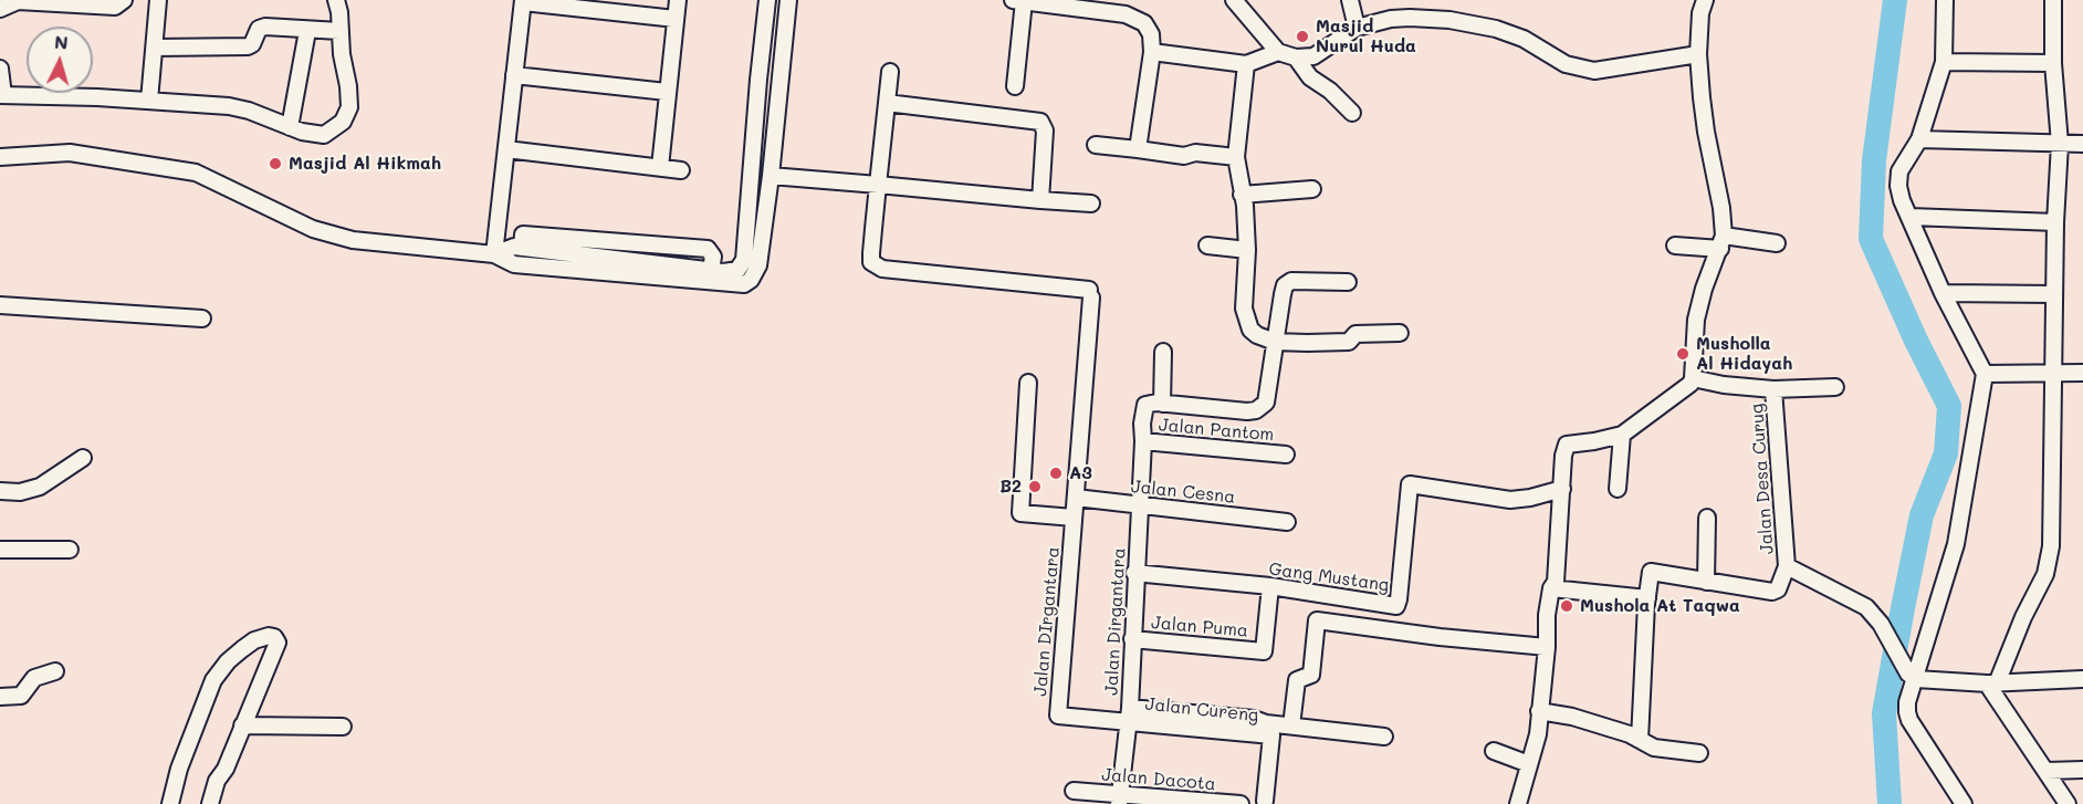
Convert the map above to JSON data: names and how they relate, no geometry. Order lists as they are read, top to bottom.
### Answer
{
  "streets": {
    "street": [
      "Jalan Pantom",
      "Jalan Desa Curug",
      "Jalan Cesna",
      "Gang Mustang",
      "Jalan DIrgantara",
      "Jalan Dirgantara",
      "Jalan Puma",
      "Jalan Cureng",
      "Jalan Dacota"
    ]
  },
  "crossings": [
    ["Jalan Pantom", "Jalan Dirgantara"],
    ["Jalan Cesna", "Jalan DIrgantara"],
    ["Jalan Cesna", "Jalan Dirgantara"],
    ["Gang Mustang", "Jalan Dirgantara"],
    ["Gang Mustang", "Jalan Puma"],
    ["Jalan DIrgantara", "Jalan Dirgantara"],
    ["Jalan DIrgantara", "Jalan Cureng"],
    ["Jalan Dirgantara", "Jalan Puma"],
    ["Jalan Dirgantara", "Jalan Cureng"],
    ["Jalan Dirgantara", "Jalan Dacota"]
  ],
  "places": [
    "Masjid Nurul Huda",
    "Masjid Al Hikmah",
    "Musholla Al Hidayah",
    "A3",
    "B2",
    "Mushola At Taqwa"
  ],
  "north": "top"
}
